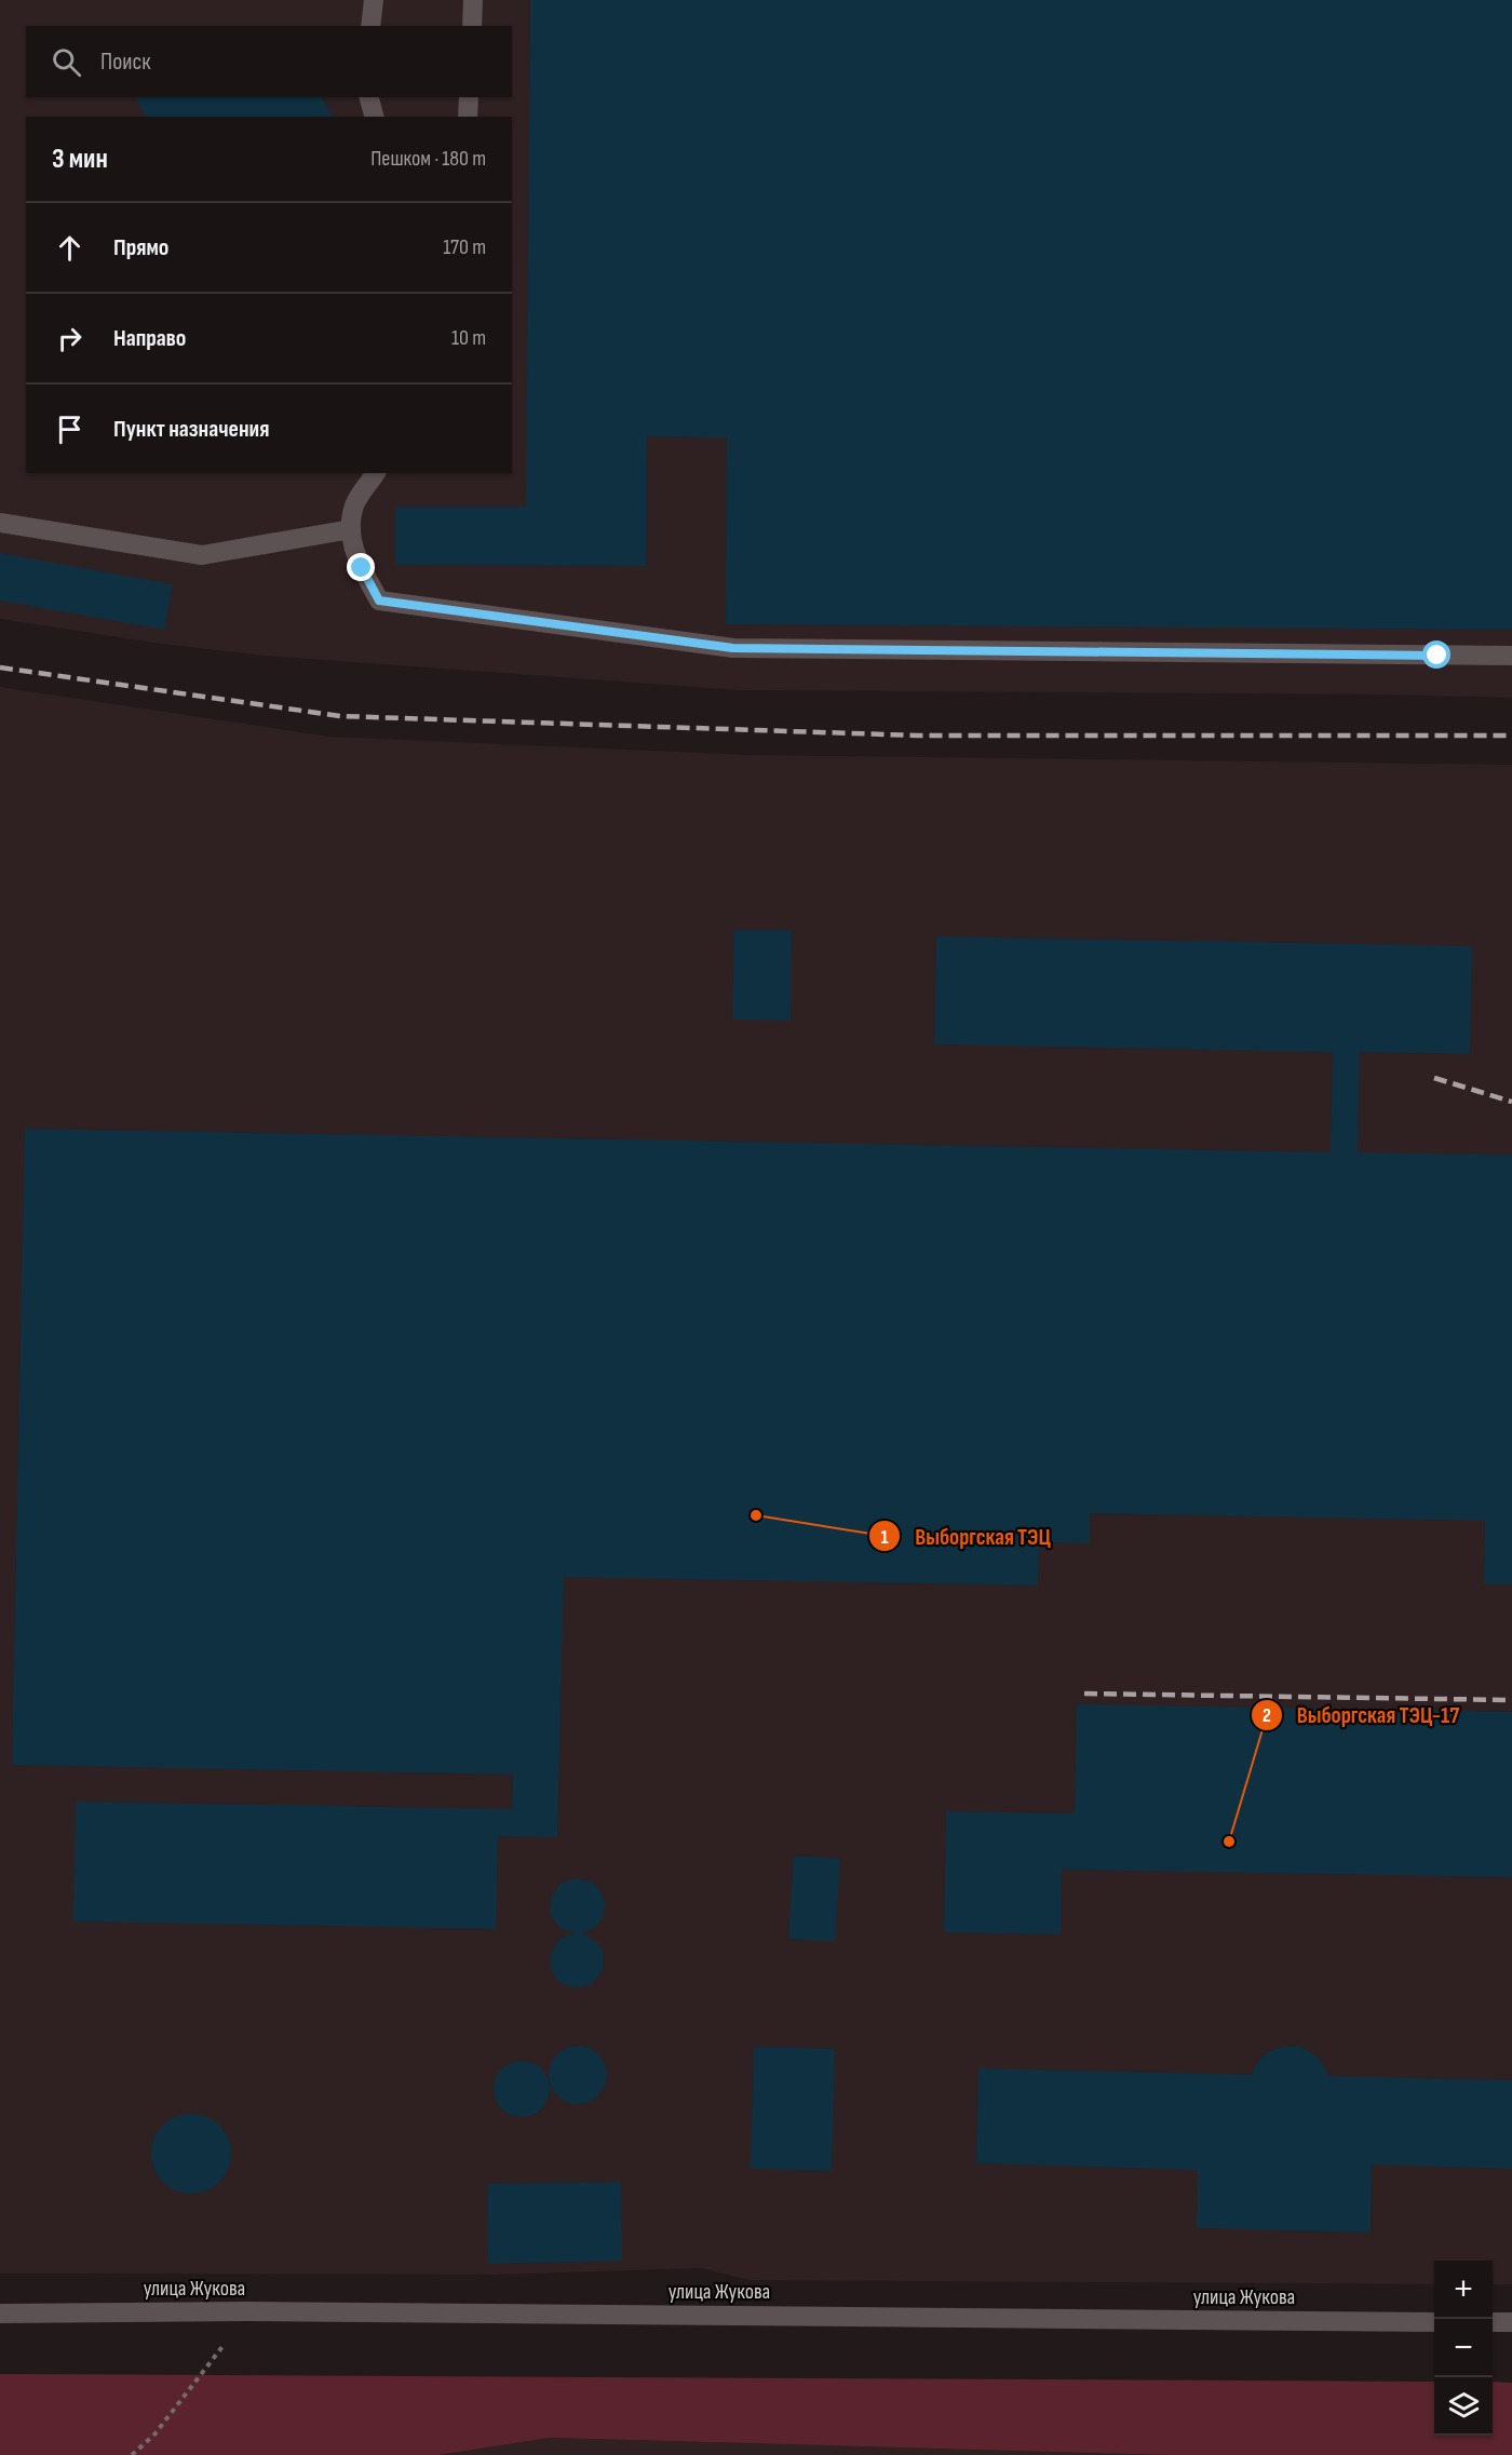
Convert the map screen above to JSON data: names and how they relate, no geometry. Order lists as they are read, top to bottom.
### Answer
{
  "streets": {
    "street": ["улица Жукова"]
  },
  "places": ["Выборгская ТЭЦ", "Выборгская ТЭЦ-17"],
  "page": {
    "search": "Поиск",
    "heading": ["3 мин", "Пешком · 180 m"],
    "list": [
      ["Прямо", "170 m"],
      ["Направо", "10 m"],
      "Пункт назначения"
    ],
    "map_buttons": ["+", "−"]
  }
}
